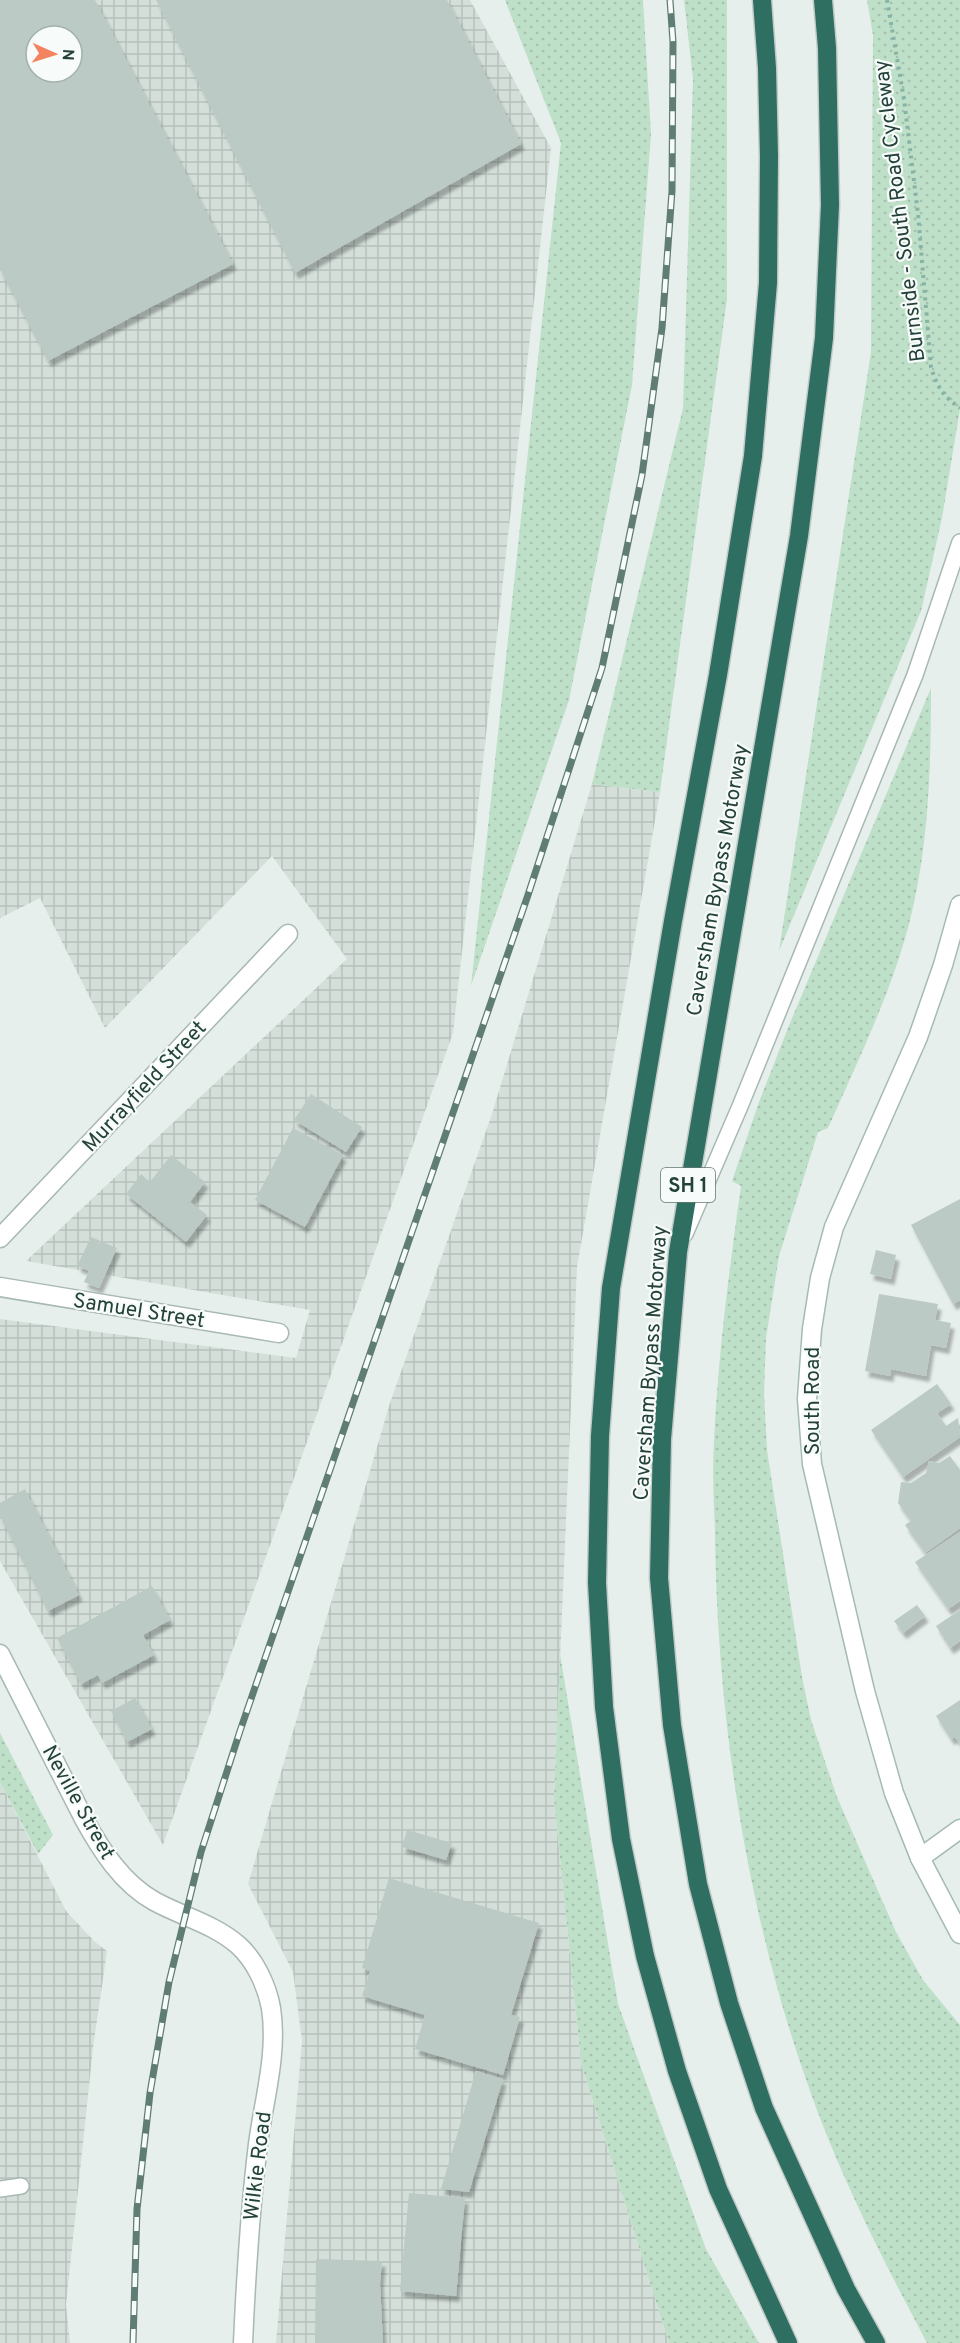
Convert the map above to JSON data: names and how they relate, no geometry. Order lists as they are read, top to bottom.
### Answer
{
  "streets": {
    "highway": ["Caversham Bypass Motorway", "SH 1"],
    "street": [
      "Murrayfield Street",
      "Samuel Street",
      "South Road",
      "Neville Street",
      "Wilkie Road"
    ],
    "path": ["Burnside - South Road Cycleway"]
  },
  "crossings": [
    ["Neville Street", "Wilkie Road"]
  ],
  "north": "right"
}
